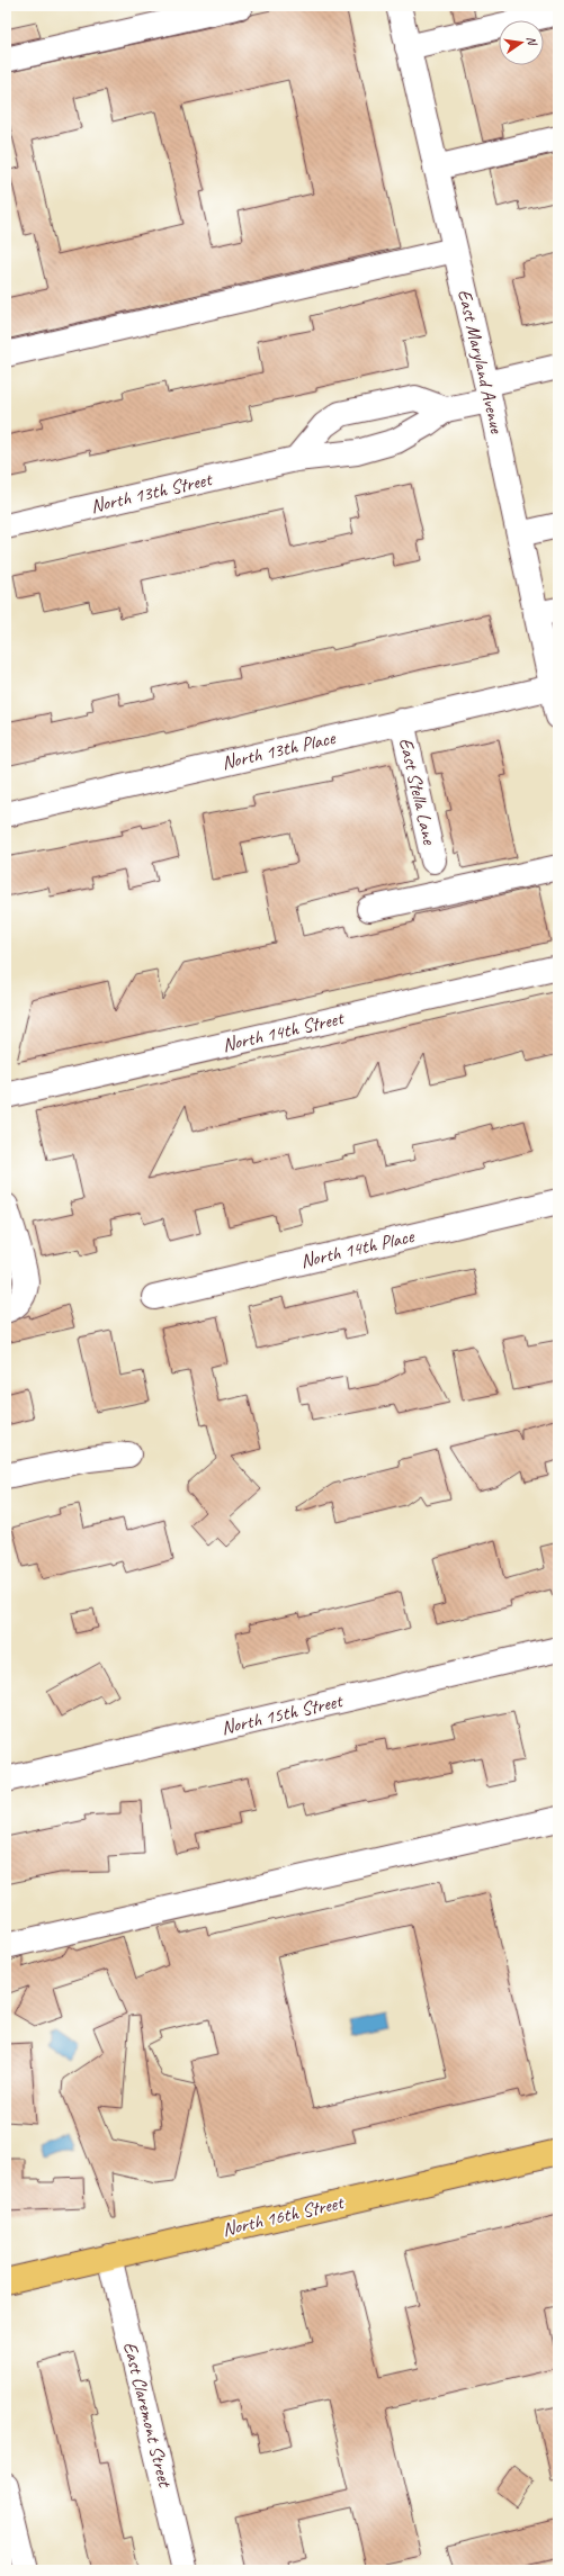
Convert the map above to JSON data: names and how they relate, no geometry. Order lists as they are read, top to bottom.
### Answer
{
  "streets": {
    "main road": ["North 16th Street"],
    "street": [
      "East Maryland Avenue",
      "North 13th Street",
      "North 13th Place",
      "East Stella Lane",
      "North 14th Street",
      "North 14th Place",
      "North 15th Street",
      "East Claremont Street"
    ]
  },
  "crossings": [
    ["East Maryland Avenue", "North 13th Street"],
    ["East Maryland Avenue", "North 13th Place"],
    ["North 13th Place", "East Stella Lane"],
    ["North 16th Street", "East Claremont Street"]
  ],
  "north": "right"
}
